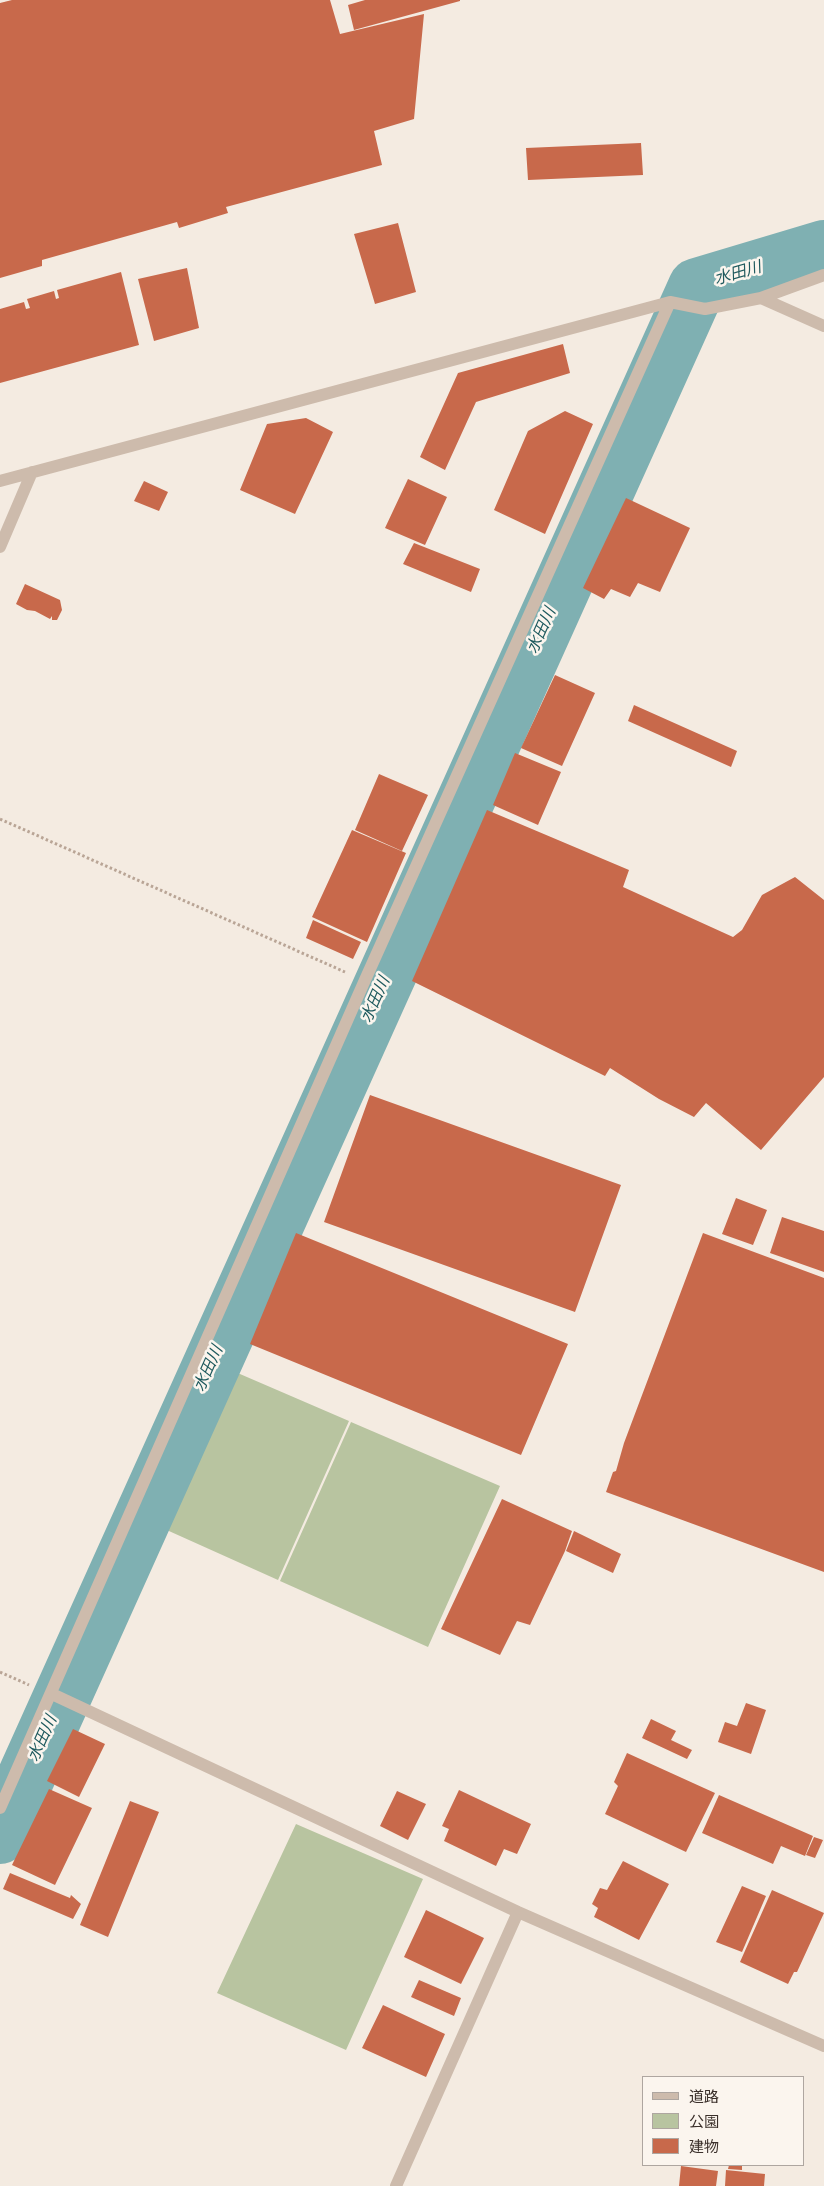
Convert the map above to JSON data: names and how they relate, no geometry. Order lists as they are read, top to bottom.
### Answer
{
  "water": ["水田川"],
  "legend": ["道路", "公園", "建物"]
}
